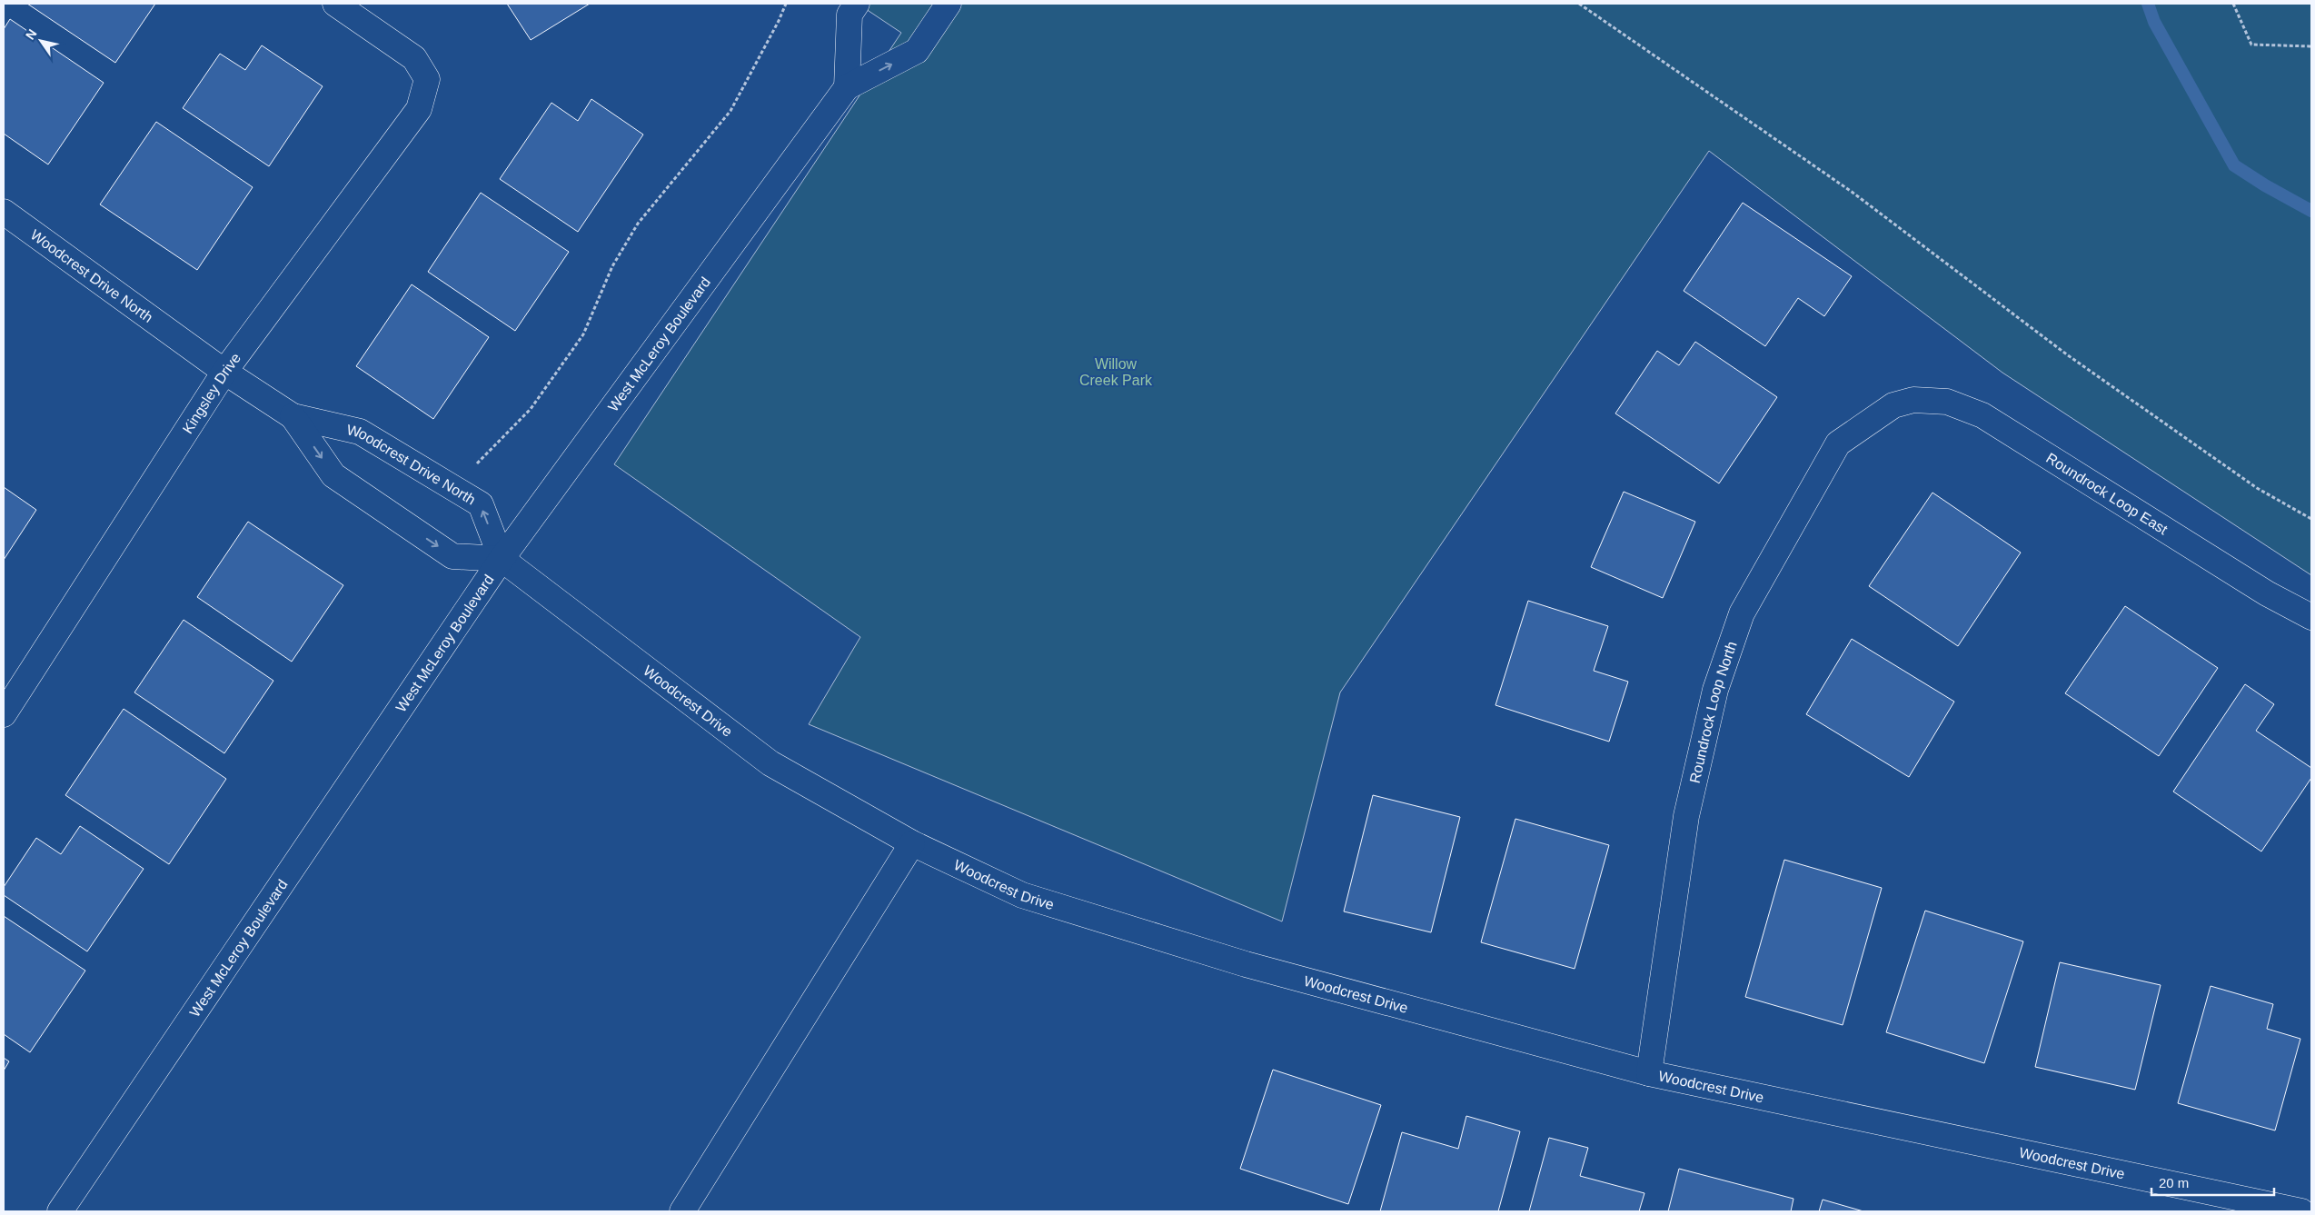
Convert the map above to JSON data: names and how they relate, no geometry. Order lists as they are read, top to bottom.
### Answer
{
  "streets": {
    "street": [
      "Woodcrest Drive North",
      "West McLeroy Boulevard",
      "Kingsley Drive",
      "Roundrock Loop East",
      "Woodcrest Drive",
      "Roundrock Loop North"
    ]
  },
  "crossings": [
    ["Woodcrest Drive North", "West McLeroy Boulevard"],
    ["Woodcrest Drive North", "Kingsley Drive"],
    ["Woodcrest Drive North", "Woodcrest Drive"],
    ["West McLeroy Boulevard", "Woodcrest Drive"],
    ["Roundrock Loop East", "Roundrock Loop North"],
    ["Woodcrest Drive", "Roundrock Loop North"]
  ],
  "parks": ["Willow Creek Park"],
  "scale_bar": "20 m",
  "north": "top left"
}
